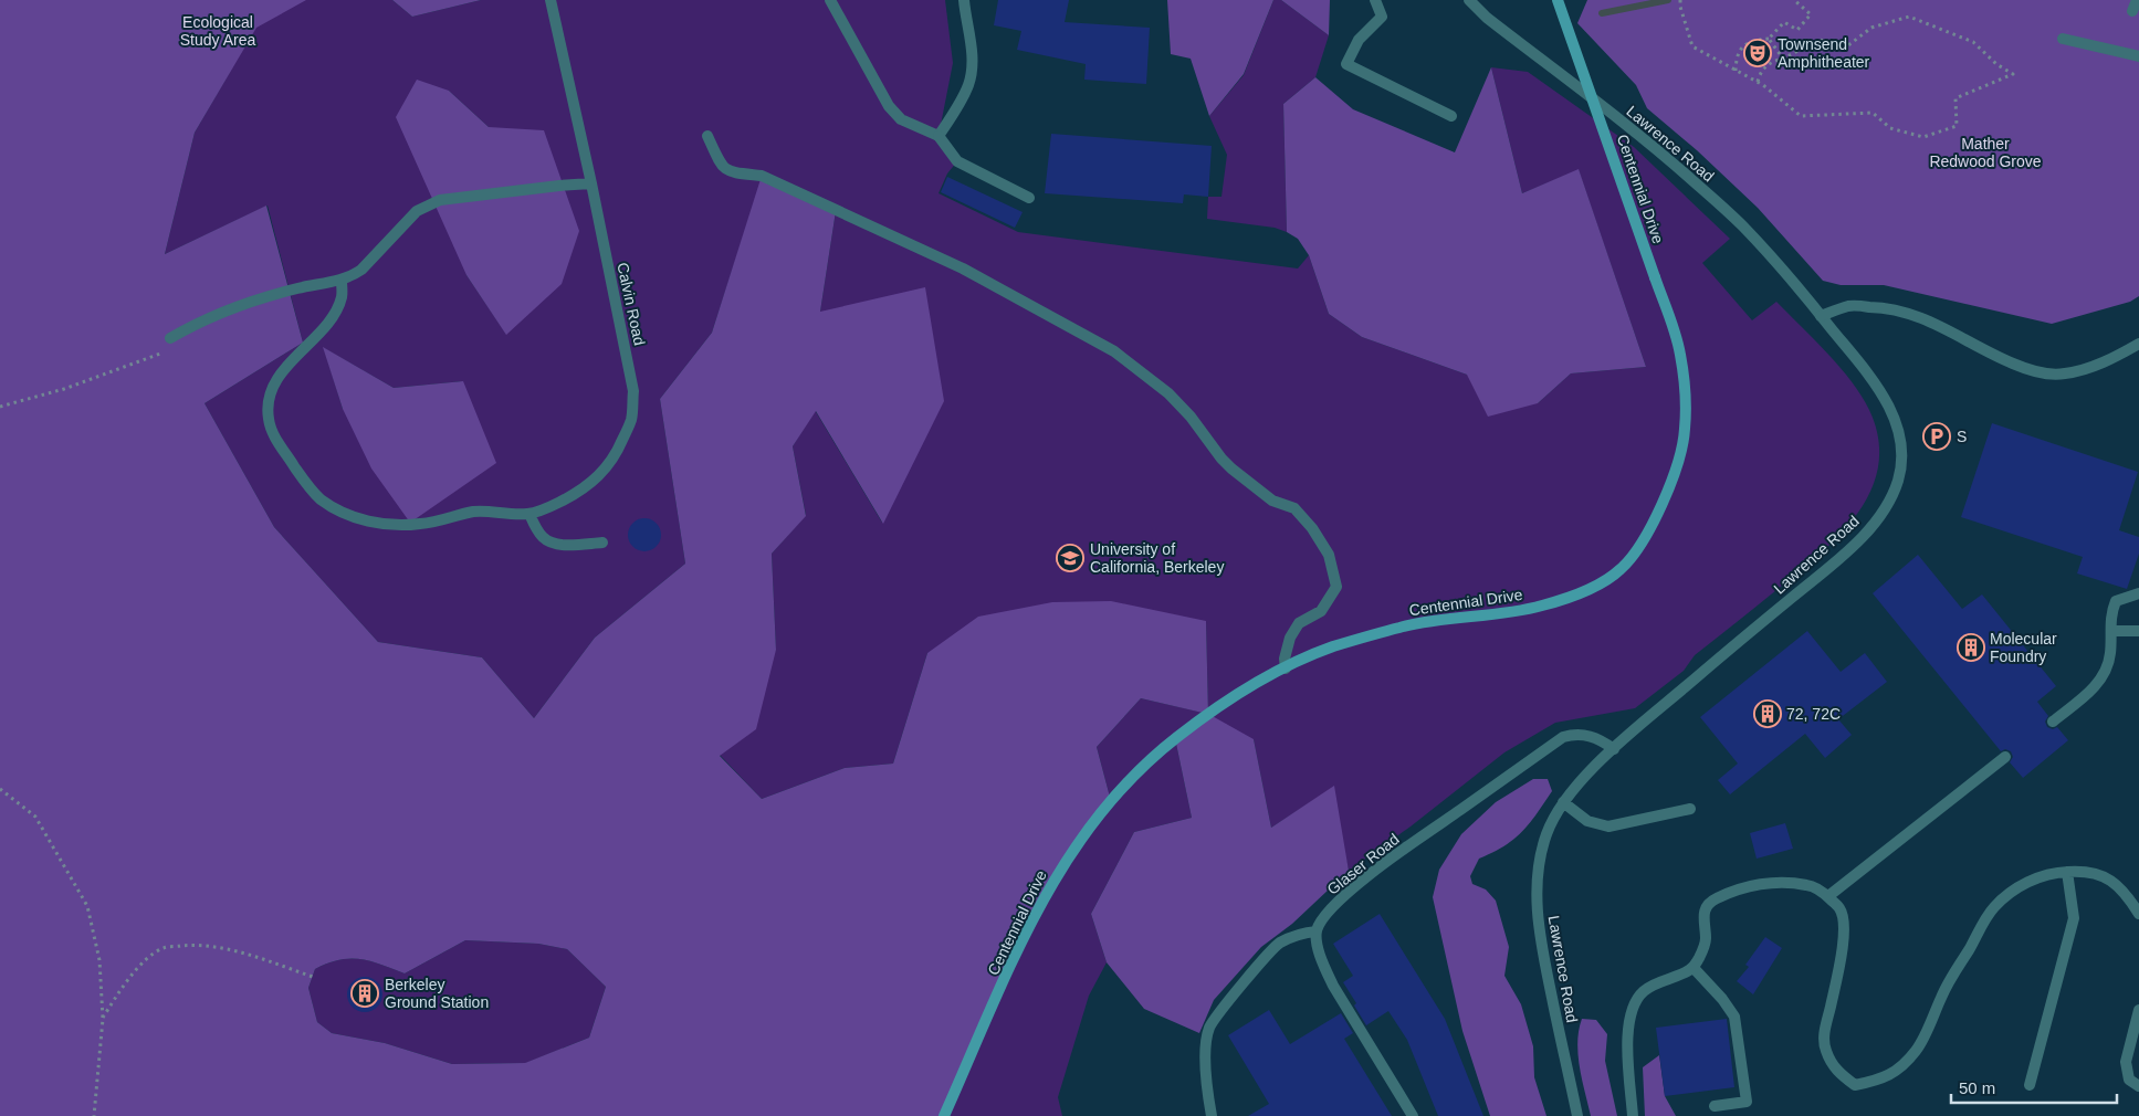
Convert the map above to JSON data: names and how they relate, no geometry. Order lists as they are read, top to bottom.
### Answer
{
  "streets": {
    "street": [
      "Lawrence Road",
      "Centennial Drive",
      "Calvin Road",
      "Glaser Road"
    ]
  },
  "crossings": [
    ["Lawrence Road", "Glaser Road"]
  ],
  "parks": ["Ecological Study Area", "Mather Redwood Grove"],
  "places": {
    "theatre": ["Townsend Amphitheater"],
    "parking": ["S"],
    "school or university": ["University of California, Berkeley"],
    "building": ["Molecular Foundry", "72, 72C", "Berkeley Ground Station"]
  },
  "scale_bar": "50 m"
}
